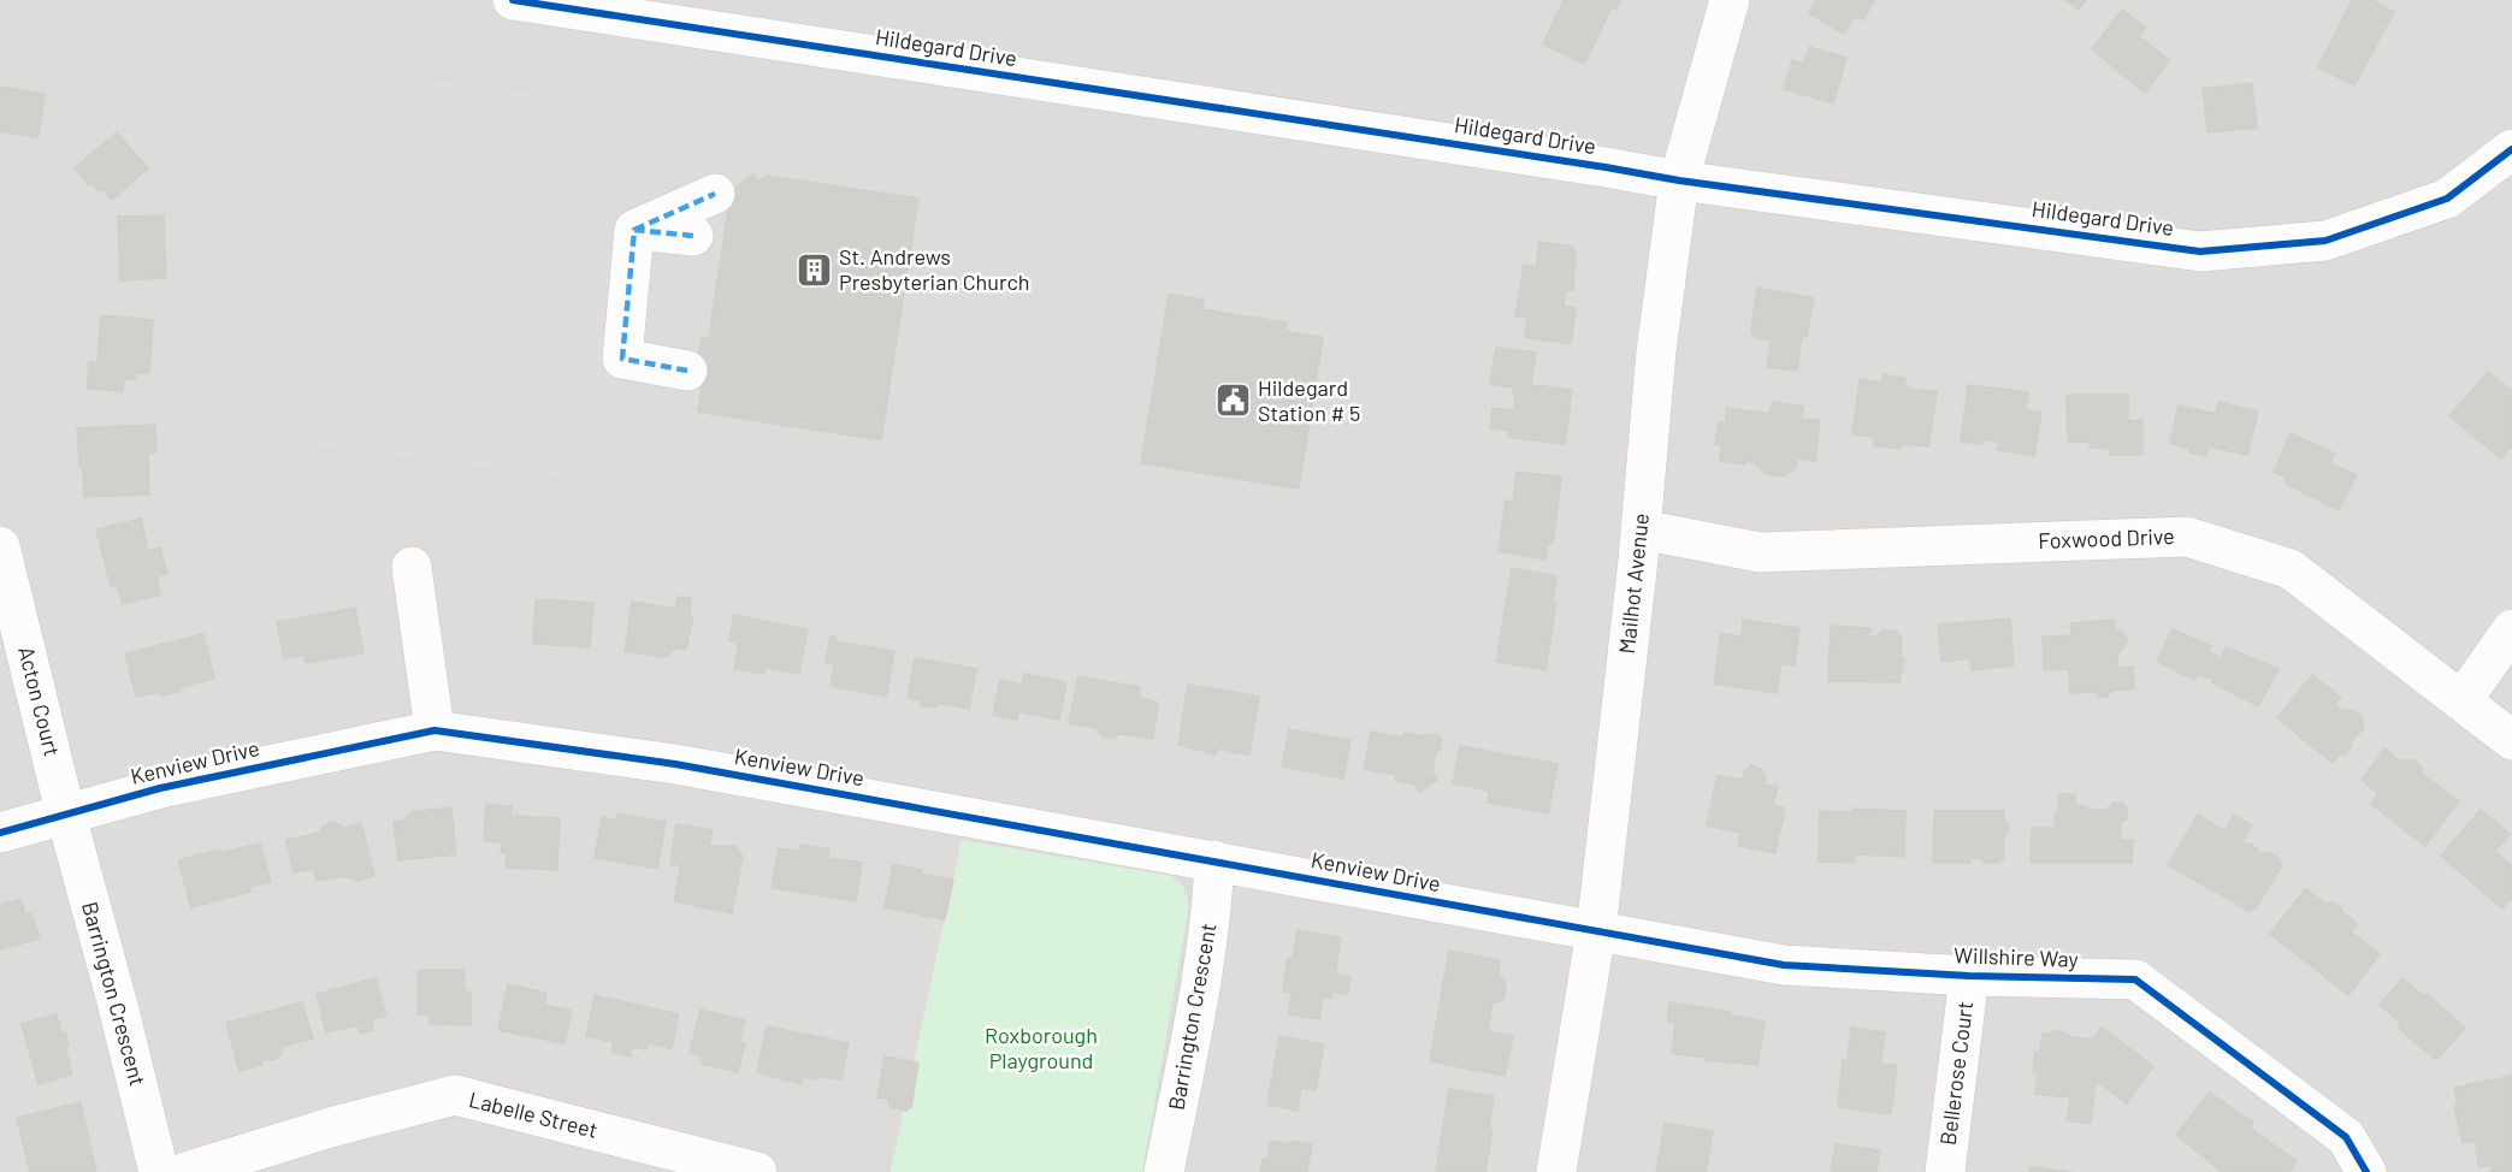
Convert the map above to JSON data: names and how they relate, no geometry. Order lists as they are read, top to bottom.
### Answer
{
  "streets": {
    "street": [
      "Hildegard Drive",
      "Foxwood Drive",
      "Mailhot Avenue",
      "Acton Court",
      "Kenview Drive",
      "Willshire Way",
      "Barrington Crescent",
      "Bellerose Court",
      "Labelle Street"
    ]
  },
  "crossings": [
    ["Hildegard Drive", "Mailhot Avenue"],
    ["Foxwood Drive", "Mailhot Avenue"],
    ["Mailhot Avenue", "Kenview Drive"],
    ["Mailhot Avenue", "Willshire Way"],
    ["Acton Court", "Kenview Drive"],
    ["Acton Court", "Barrington Crescent"],
    ["Kenview Drive", "Willshire Way"],
    ["Kenview Drive", "Barrington Crescent"],
    ["Willshire Way", "Bellerose Court"]
  ],
  "parks": ["Roxborough Playground"],
  "places": {
    "building": ["St. Andrews Presbyterian Church"],
    "public building": ["Hildegard Station # 5"]
  }
}
